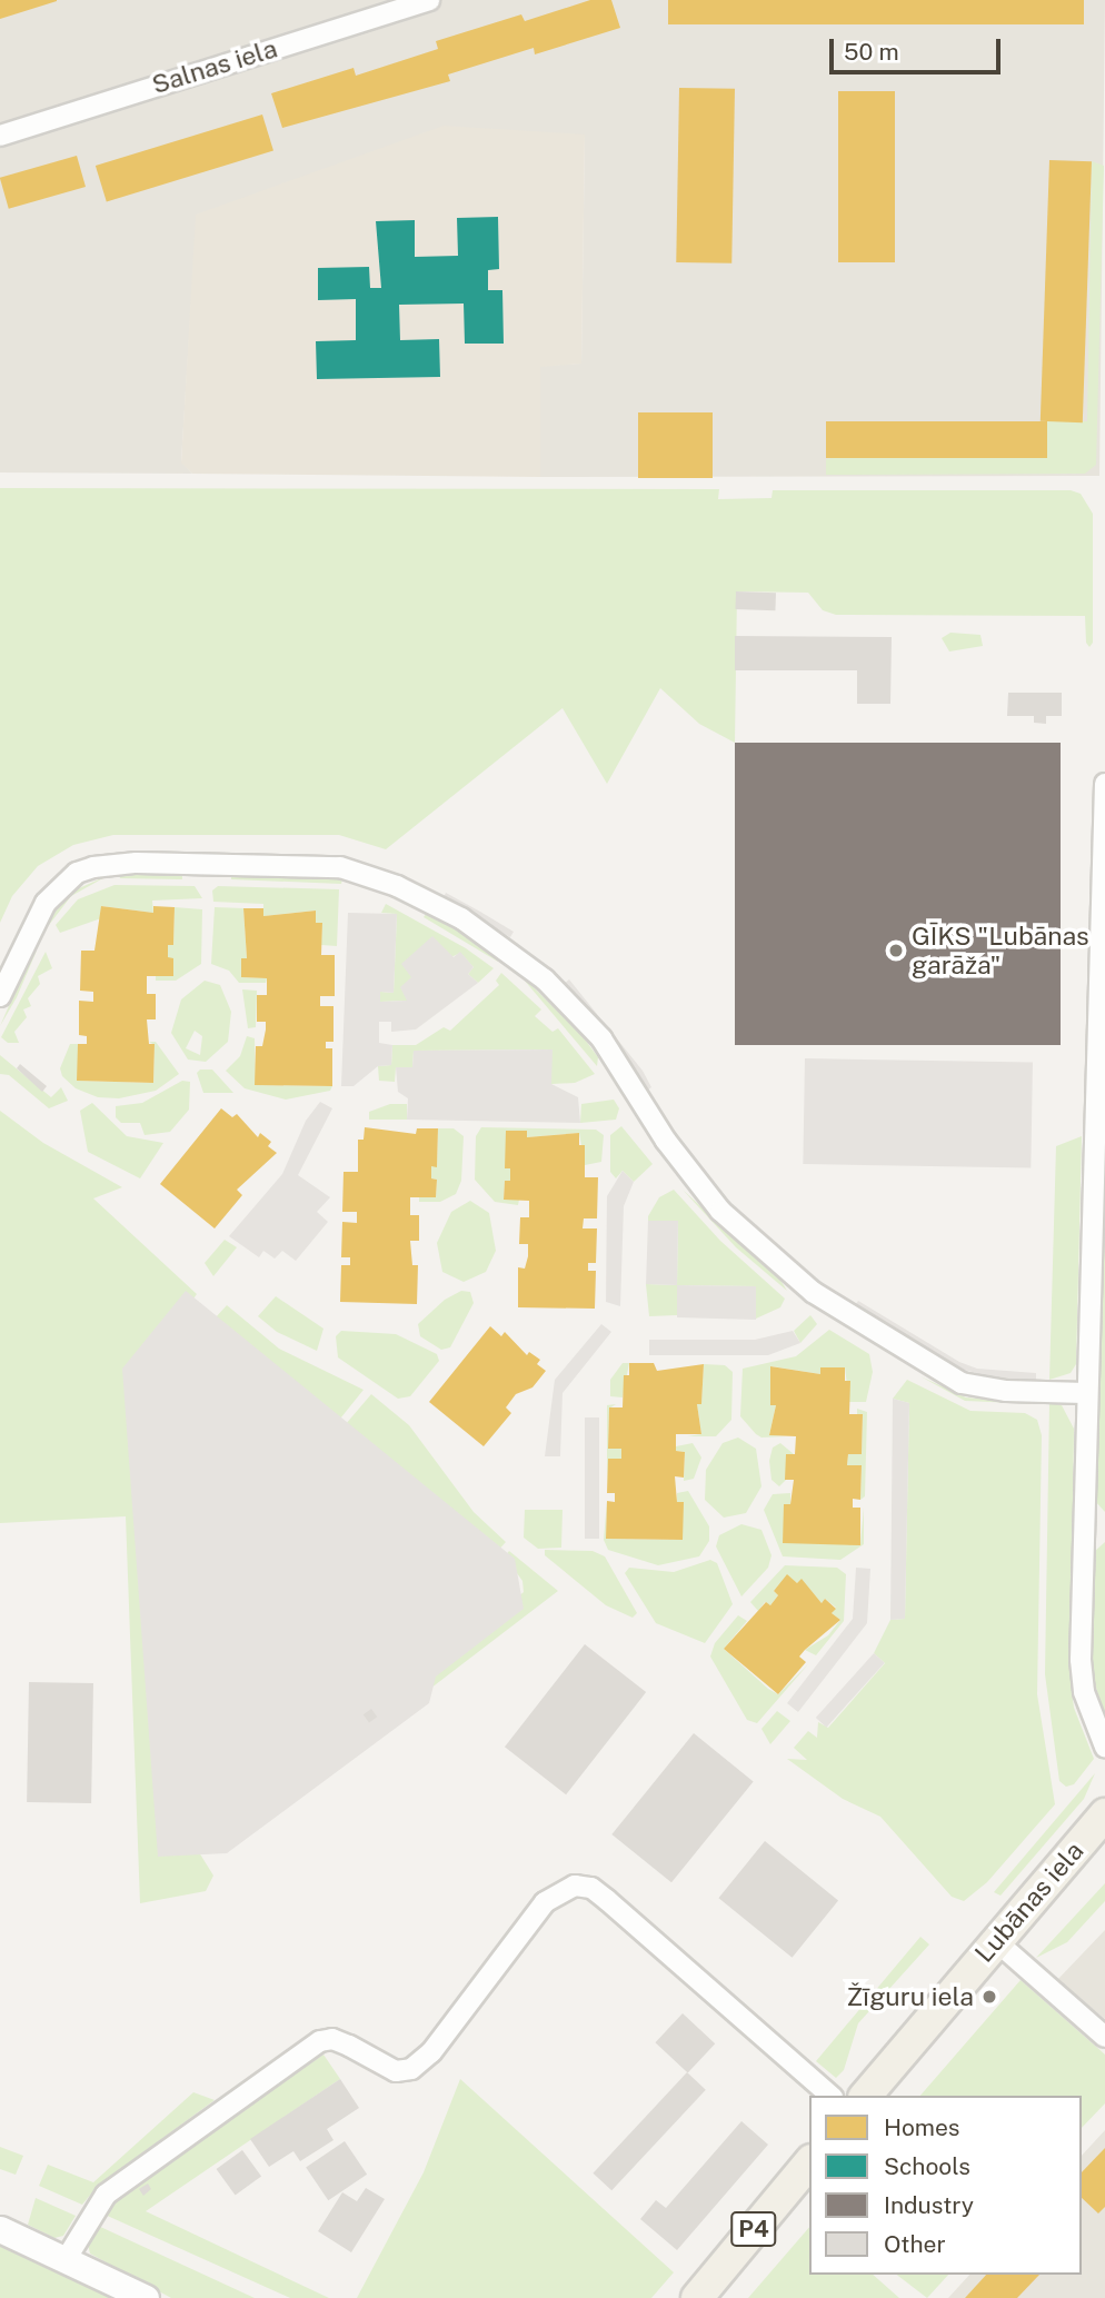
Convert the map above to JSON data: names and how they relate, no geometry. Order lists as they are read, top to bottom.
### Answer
{
  "streets": {
    "main road": ["Lubānas iela", "P4"],
    "street": ["Salnas iela"]
  },
  "places": ["GĪKS \"Lubānas garāža\"", "Žīguru iela"],
  "legend": [
    "Homes",
    "Schools",
    "Industry",
    "Other"
  ],
  "scale_bar": "50 m"
}
